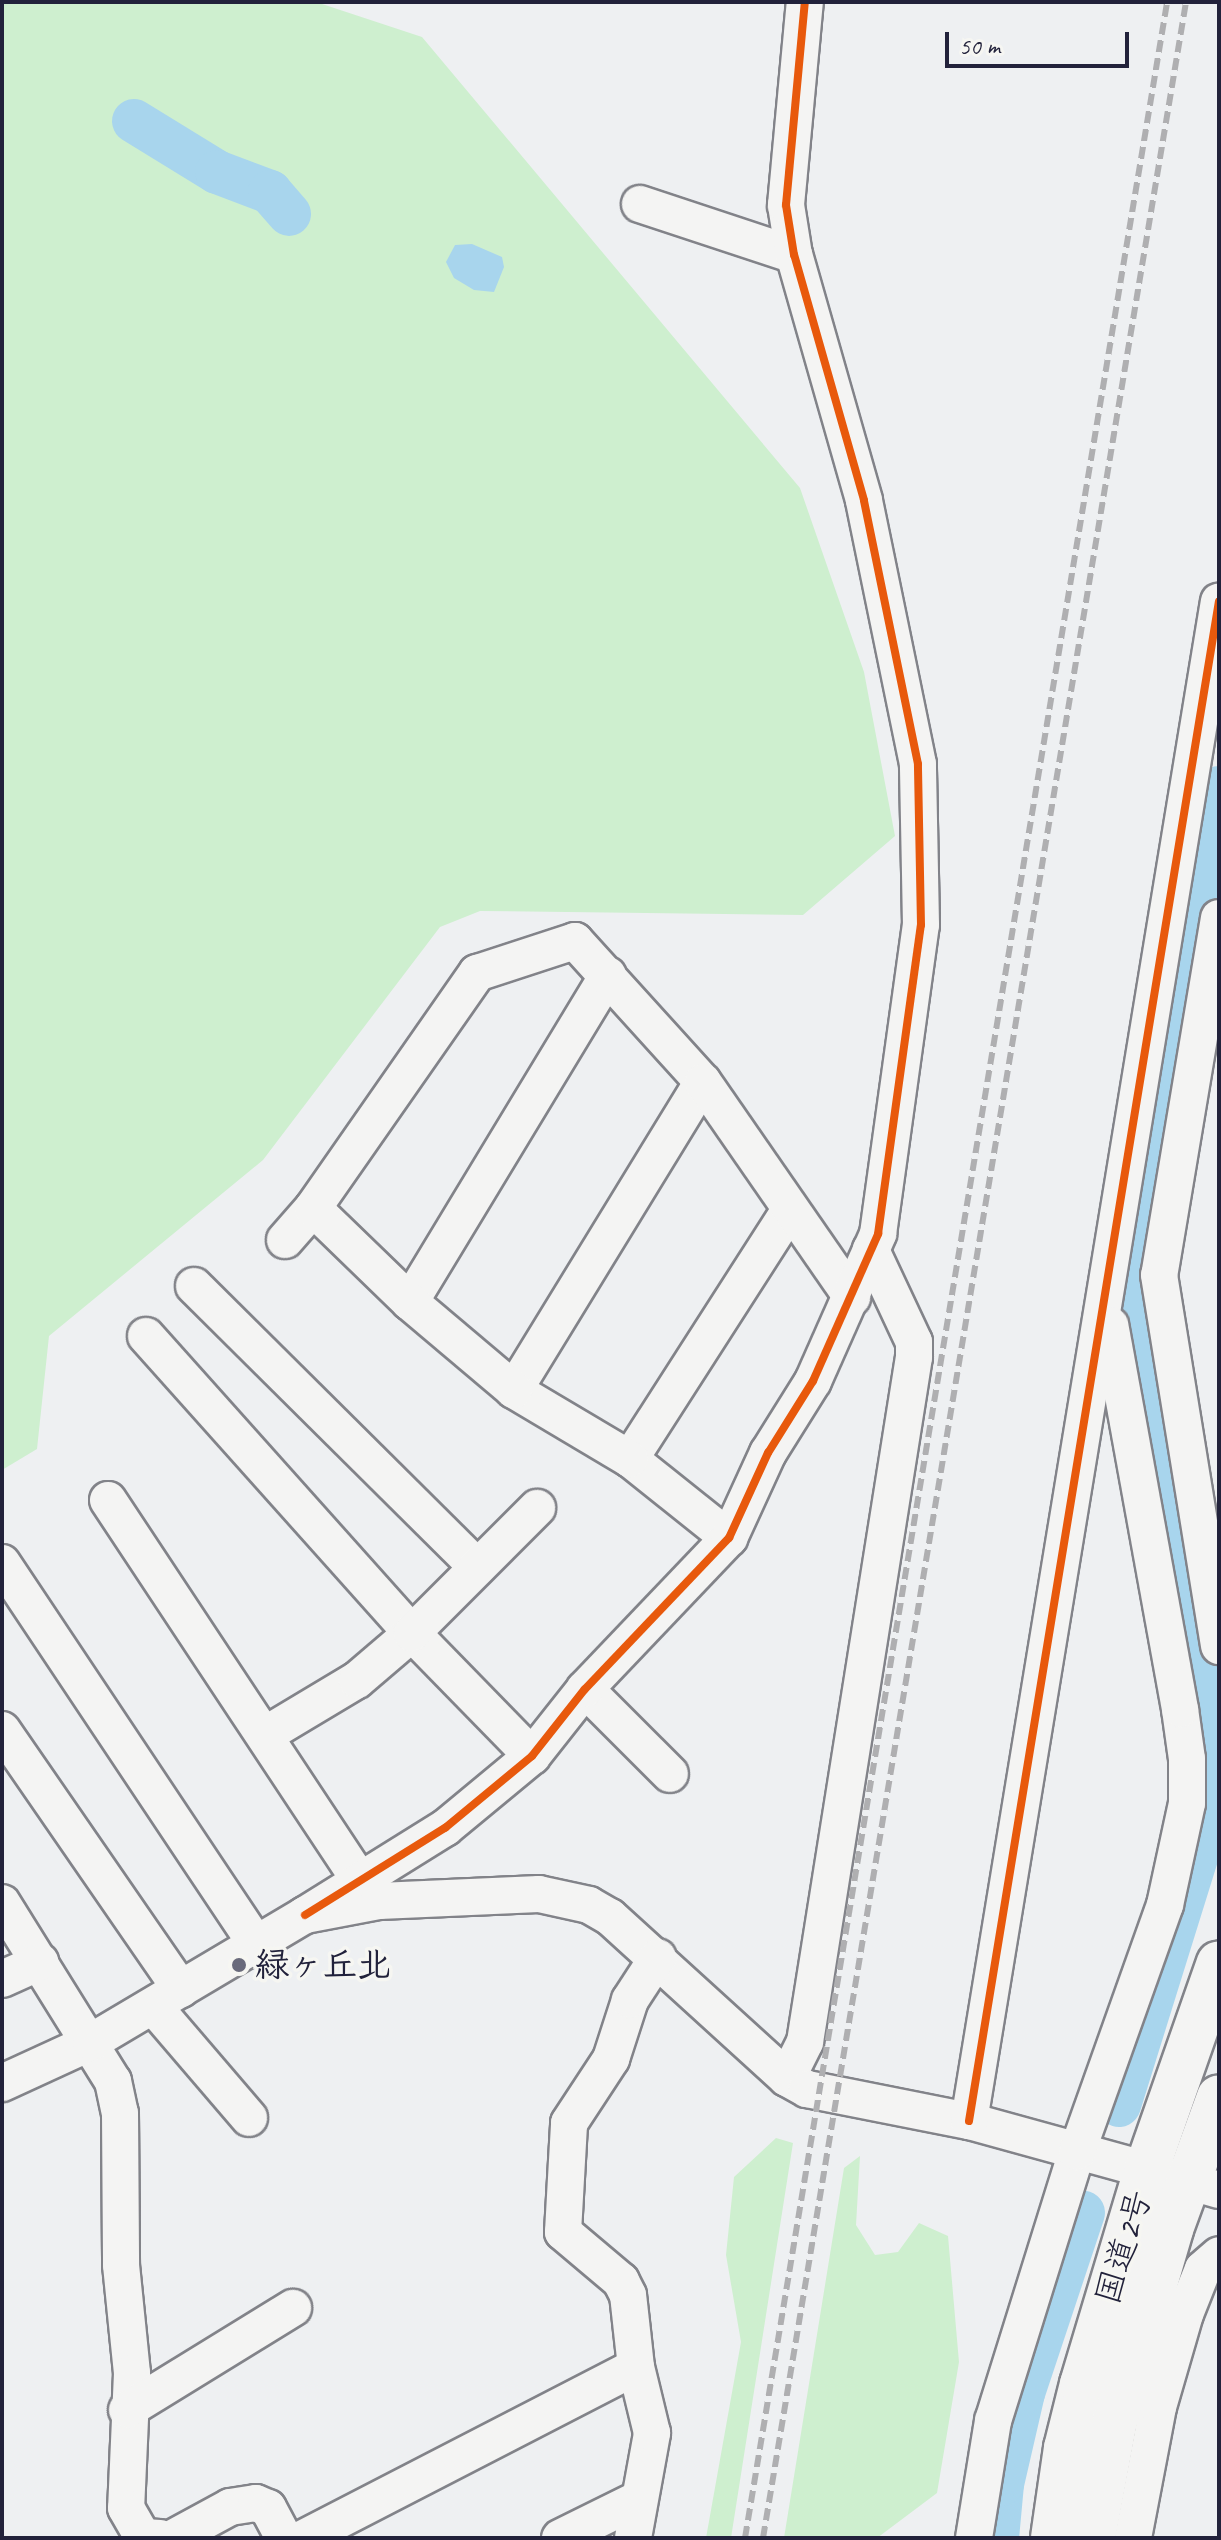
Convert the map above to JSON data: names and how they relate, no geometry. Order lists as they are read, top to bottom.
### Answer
{
  "streets": {
    "highway": ["国道2号"]
  },
  "places": ["緑ヶ丘北"],
  "scale_bar": "50 m"
}
